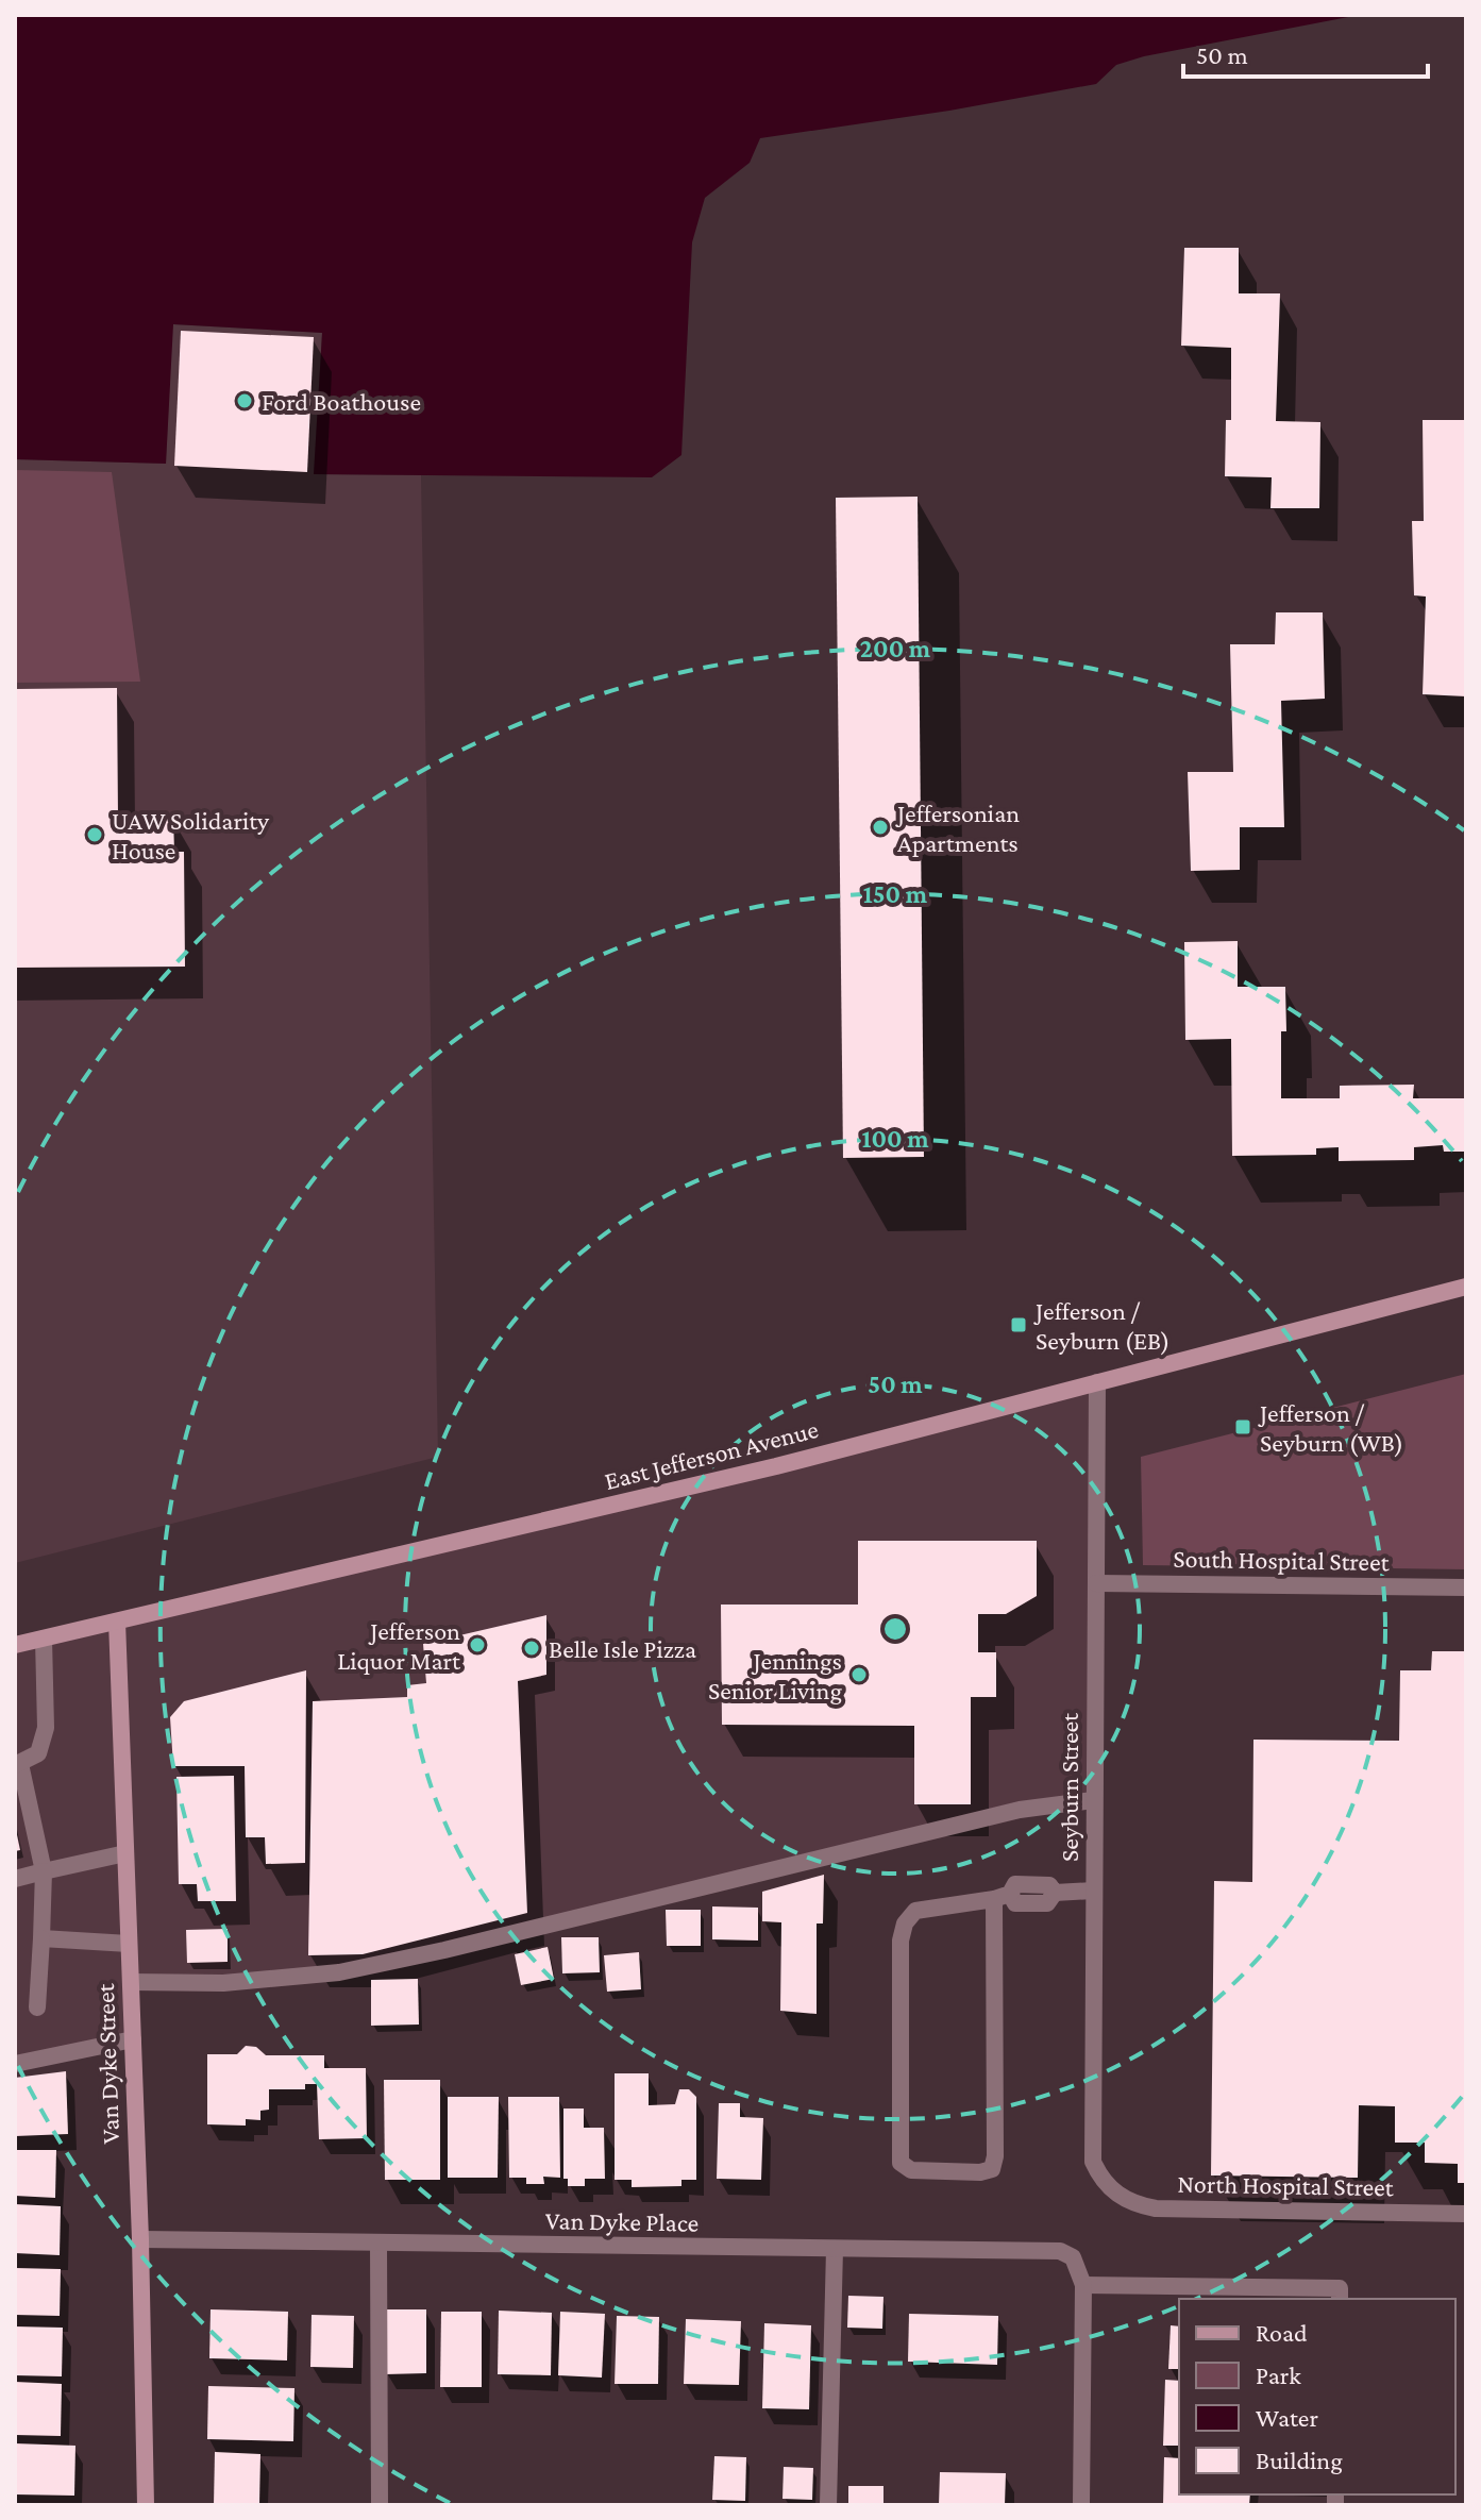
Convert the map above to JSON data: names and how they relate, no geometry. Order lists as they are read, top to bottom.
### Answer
{
  "streets": {
    "main road": ["East Jefferson Avenue", "Van Dyke Street"],
    "street": [
      "South Hospital Street",
      "Seyburn Street",
      "North Hospital Street",
      "Van Dyke Place"
    ]
  },
  "crossings": [
    ["East Jefferson Avenue", "Seyburn Street"],
    ["East Jefferson Avenue", "Van Dyke Street"],
    ["South Hospital Street", "Seyburn Street"],
    ["Seyburn Street", "North Hospital Street"],
    ["Van Dyke Street", "Van Dyke Place"]
  ],
  "places": {
    "other": [
      "Ford Boathouse",
      "Jeffersonian Apartments",
      "UAW Solidarity House",
      "Jefferson Liquor Mart",
      "Belle Isle Pizza",
      "Jennings Senior Living"
    ],
    "transit": ["Jefferson / Seyburn (EB)", "Jefferson / Seyburn (WB)"]
  },
  "legend": [
    "Road",
    "Park",
    "Water",
    "Building"
  ],
  "scale_bar": "50 m",
  "rings": [
    "200 m",
    "150 m",
    "100 m",
    "50 m"
  ]
}
